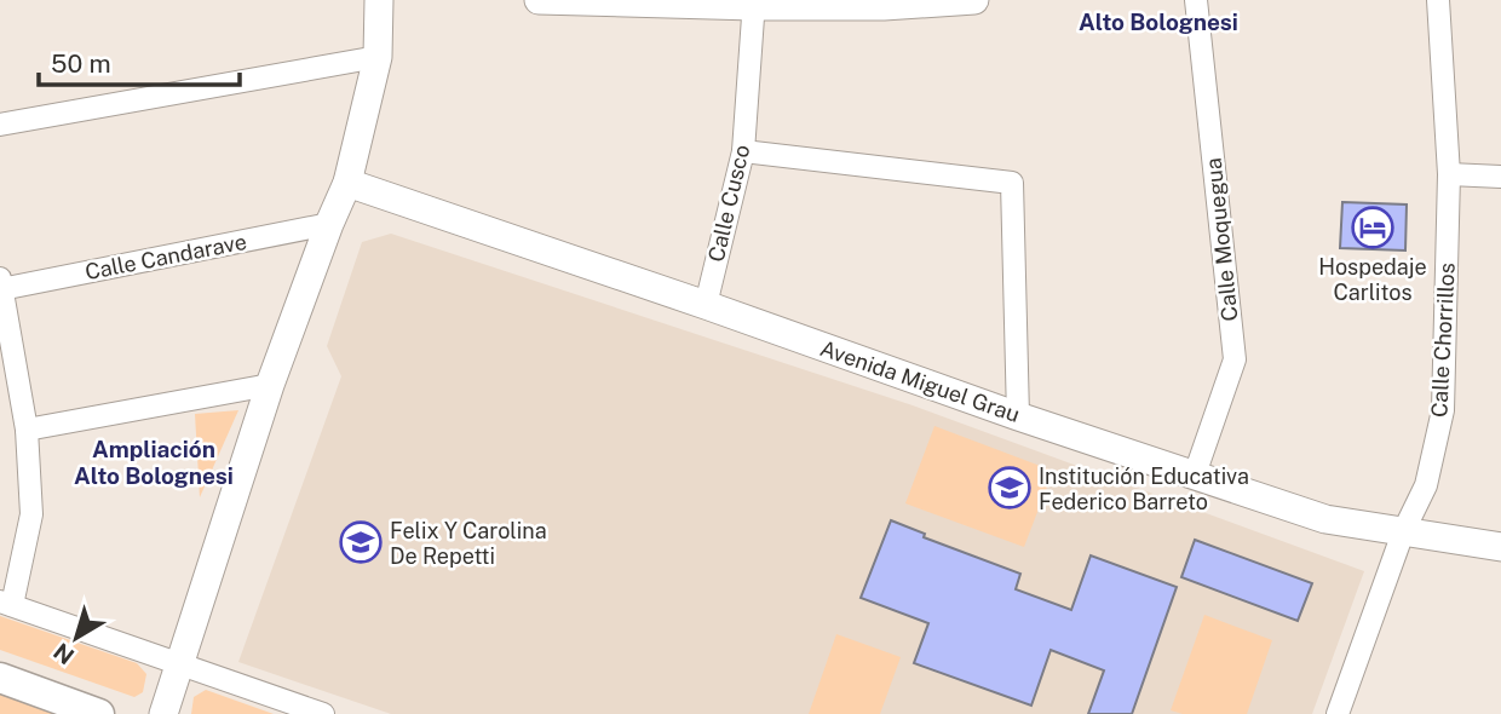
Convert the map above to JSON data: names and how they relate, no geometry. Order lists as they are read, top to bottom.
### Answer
{
  "streets": {
    "street": [
      "Calle Cusco",
      "Calle Moquegua",
      "Calle Candarave",
      "Calle Chorrillos",
      "Avenida Miguel Grau"
    ]
  },
  "crossings": [
    ["Calle Cusco", "Avenida Miguel Grau"],
    ["Calle Moquegua", "Avenida Miguel Grau"],
    ["Calle Chorrillos", "Avenida Miguel Grau"]
  ],
  "districts": ["Alto Bolognesi", "Ampliación Alto Bolognesi"],
  "places": {
    "hotel": ["Hospedaje Carlitos"],
    "school or university": ["Institución Educativa Federico Barreto", "Felix Y Carolina De Repetti"]
  },
  "scale_bar": "50 m",
  "north": "bottom left"
}
